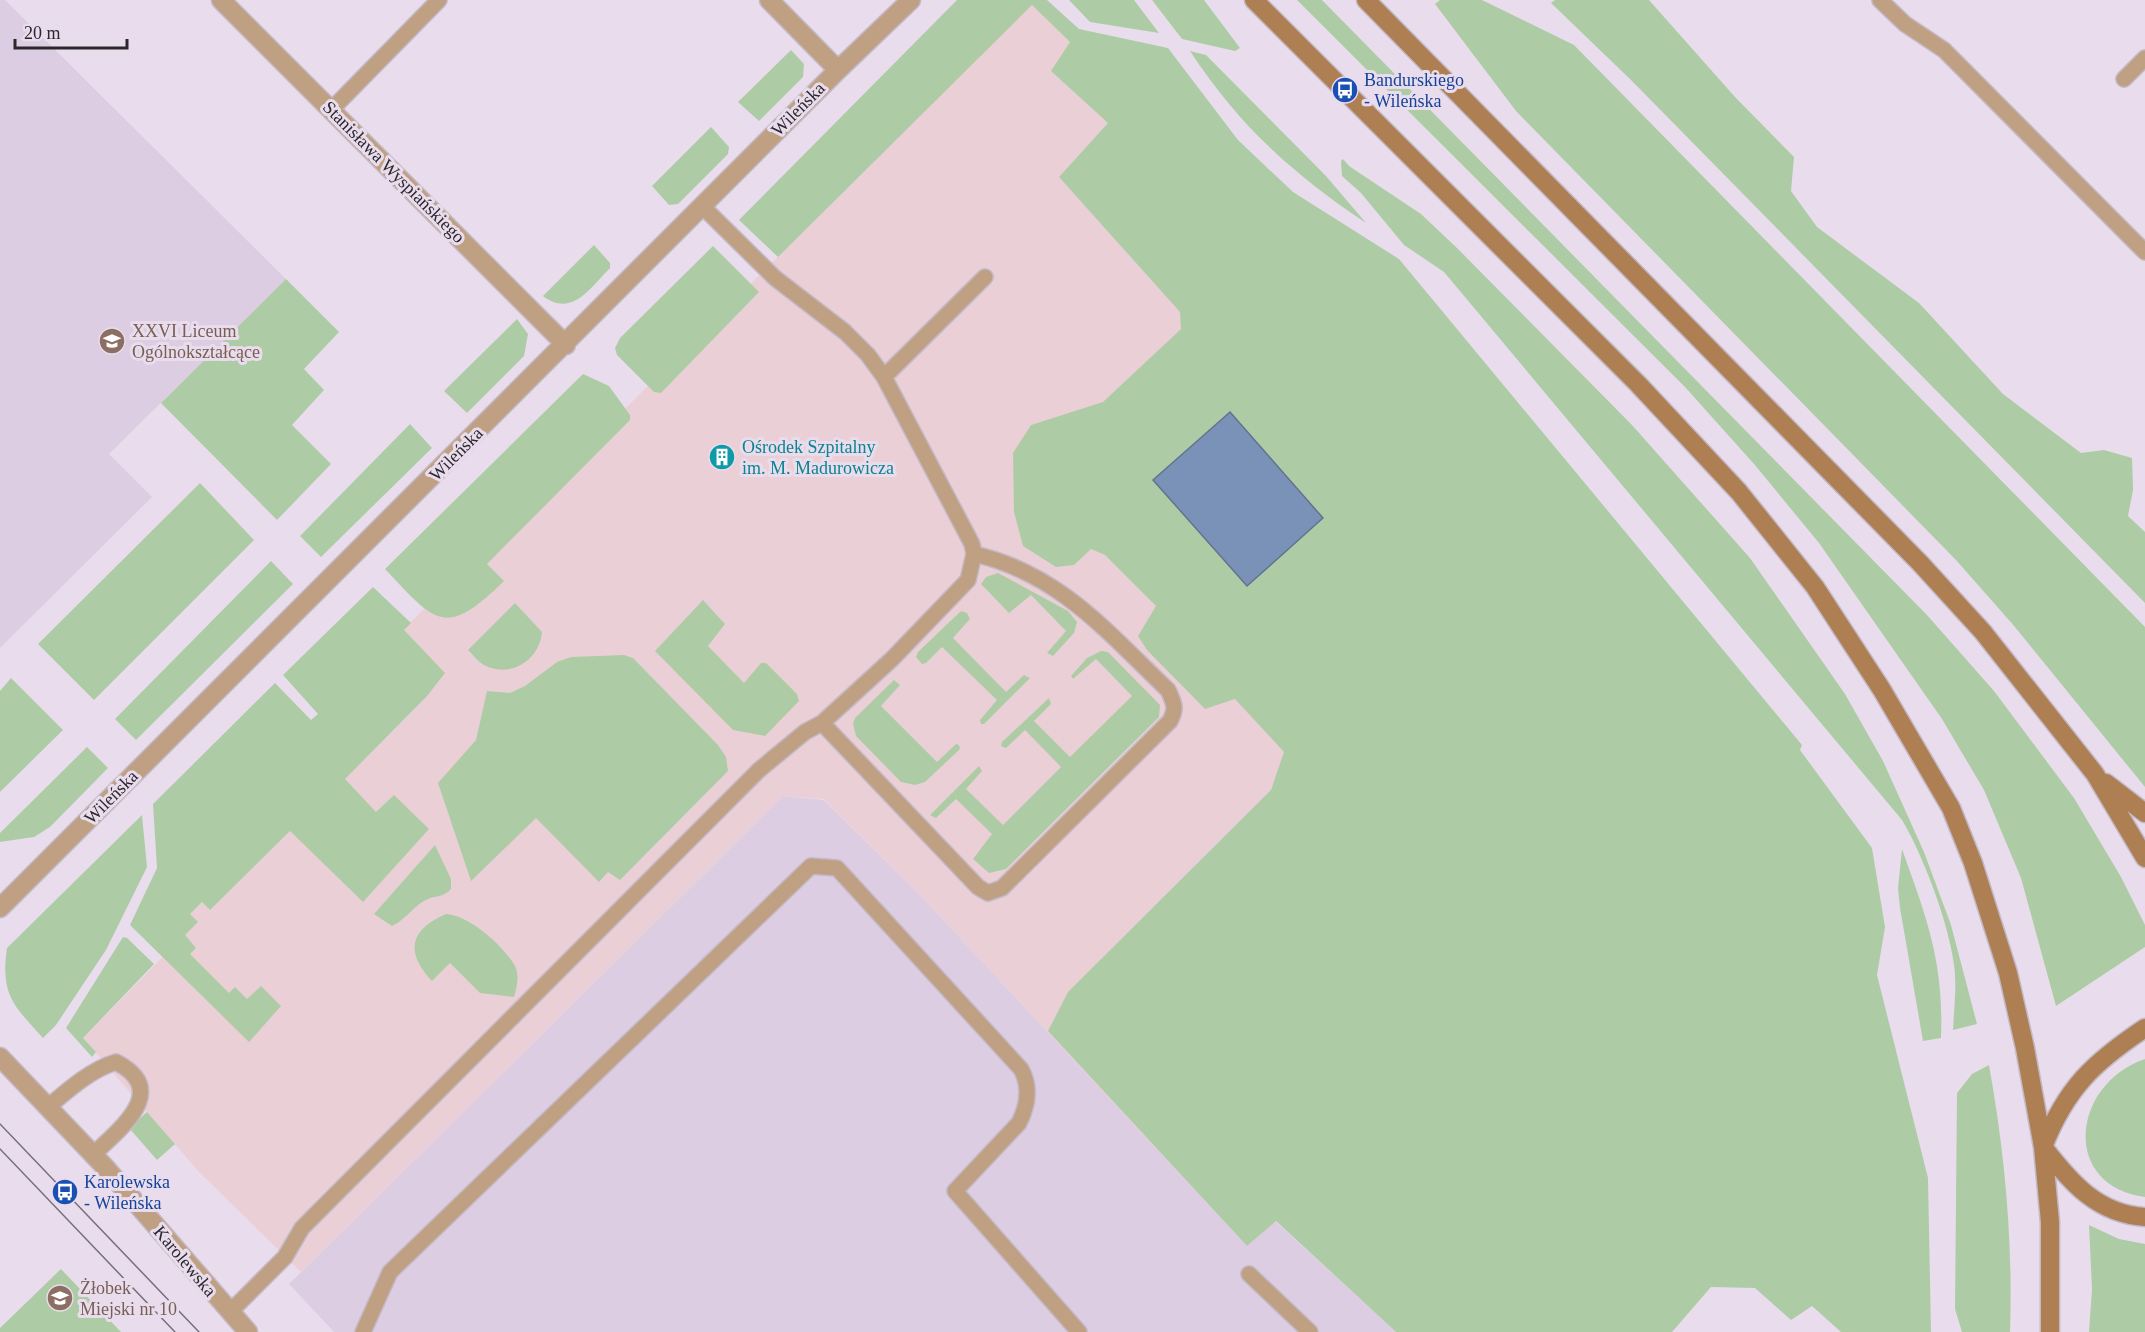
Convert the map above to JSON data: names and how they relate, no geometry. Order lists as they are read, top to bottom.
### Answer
{
  "streets": {
    "street": ["Wileńska", "Stanisława Wyspiańskiego", "Karolewska"]
  },
  "crossings": [
    ["Wileńska", "Stanisława Wyspiańskiego"]
  ],
  "places": {
    "bus stop": ["Bandurskiego - Wileńska", "Karolewska - Wileńska"],
    "school or university": ["XXVI Liceum Ogólnokształcące", "Żłobek Miejski nr 10"],
    "building": ["Ośrodek Szpitalny im. M. Madurowicza"]
  },
  "scale_bar": "20 m"
}
